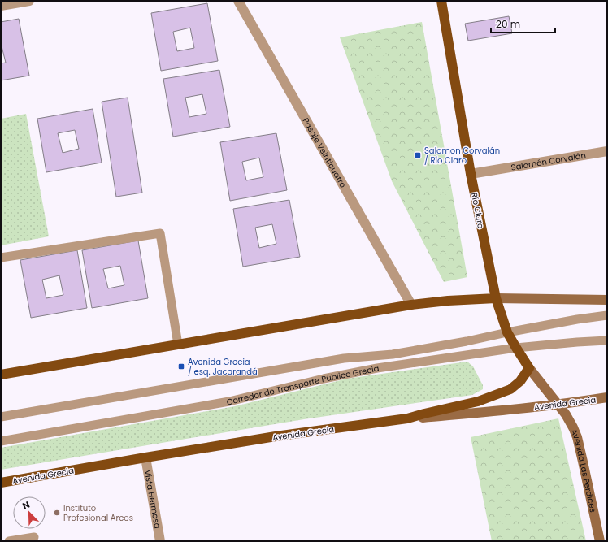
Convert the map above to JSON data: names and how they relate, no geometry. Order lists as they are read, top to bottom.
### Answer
{
  "streets": {
    "main road": ["Río Claro", "Avenida Grecia", "Avenida Las Perdices"],
    "street": ["Pasaje Veinticuatro", "Salomón Corvalán", "Vista Hermosa"],
    "lane": ["Corredor de Transporte Público Grecia"]
  },
  "crossings": [
    ["Salomón Corvalán", "Río Claro"],
    ["Río Claro", "Corredor de Transporte Público Grecia"],
    ["Río Claro", "Avenida Grecia"],
    ["Río Claro", "Avenida Las Perdices"],
    ["Avenida Grecia", "Avenida Las Perdices"],
    ["Avenida Grecia", "Vista Hermosa"]
  ],
  "places": {
    "transit": ["Salomon Corvalán / Río Claro", "Avenida Grecia / esq. Jacarandá"],
    "other": ["Instituto Profesional Arcos"]
  },
  "scale_bar": "20 m",
  "north": "top left"
}
